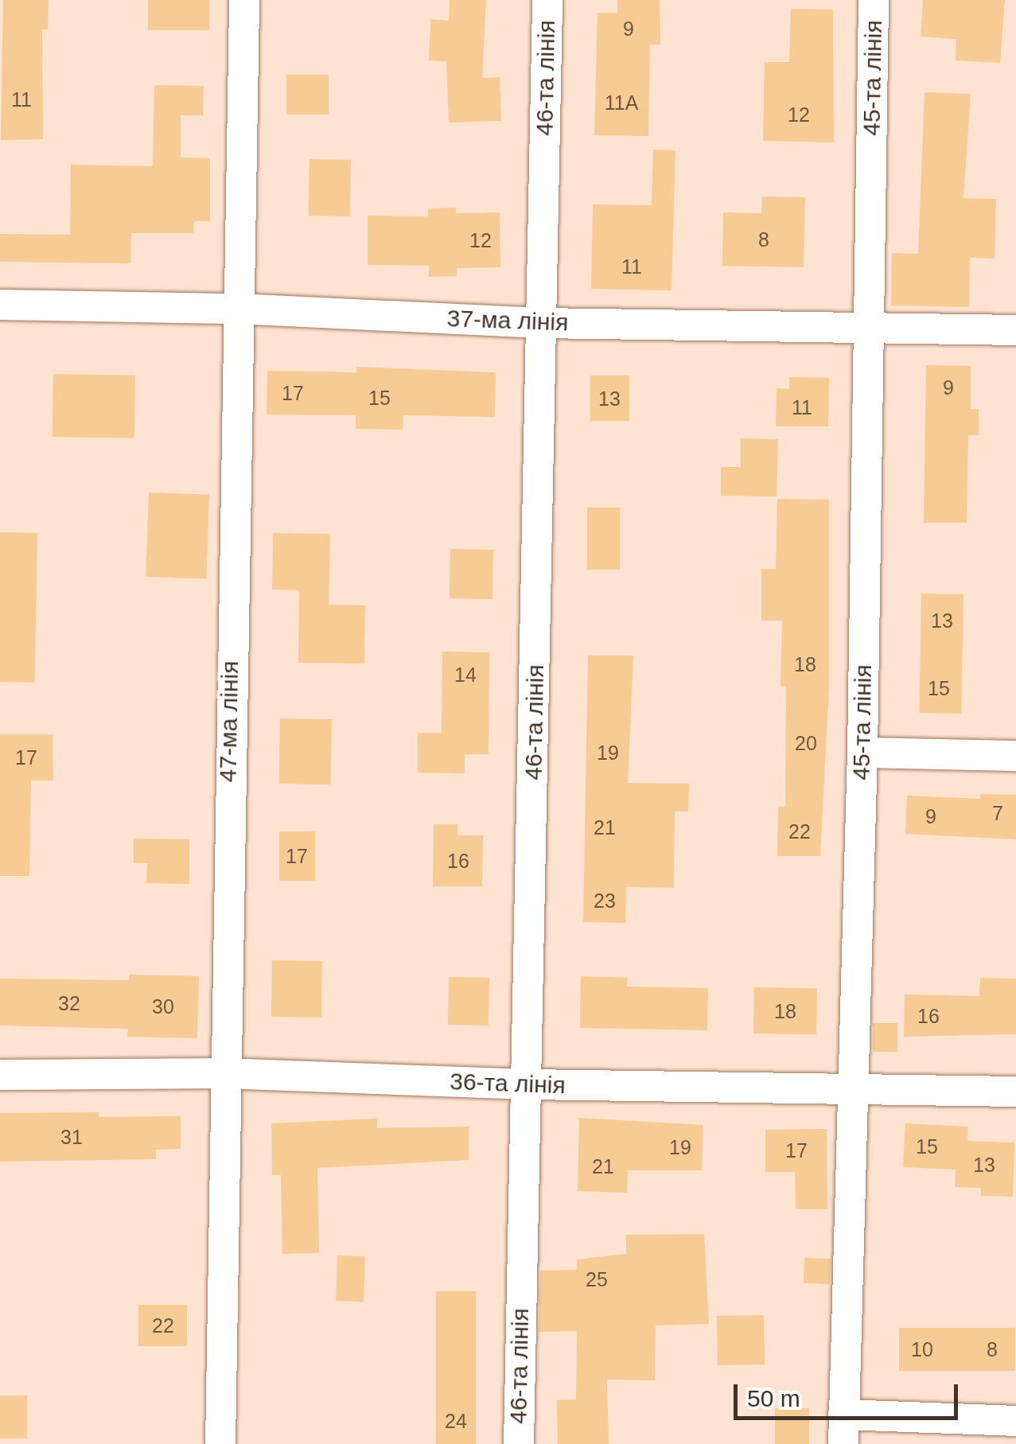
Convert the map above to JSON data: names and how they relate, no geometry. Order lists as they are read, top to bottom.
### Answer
{
  "streets": {
    "street": [
      "46-та лінія",
      "45-та лінія",
      "37-ма лінія",
      "47-ма лінія",
      "36-та лінія"
    ]
  },
  "crossings": [
    ["46-та лінія", "37-ма лінія"],
    ["46-та лінія", "36-та лінія"],
    ["45-та лінія", "37-ма лінія"],
    ["45-та лінія", "36-та лінія"],
    ["37-ма лінія", "47-ма лінія"],
    ["47-ма лінія", "36-та лінія"]
  ],
  "house_numbers": [
    "9",
    "11",
    "11А",
    "12",
    "8",
    "12",
    "11",
    "9",
    "17",
    "15",
    "13",
    "11",
    "13",
    "18",
    "14",
    "15",
    "20",
    "19",
    "17",
    "7",
    "9",
    "21",
    "22",
    "17",
    "16",
    "23",
    "32",
    "30",
    "18",
    "16",
    "31",
    "15",
    "19",
    "17",
    "13",
    "21",
    "25",
    "22",
    "10",
    "8",
    "24"
  ],
  "scale_bar": "50 m"
}
